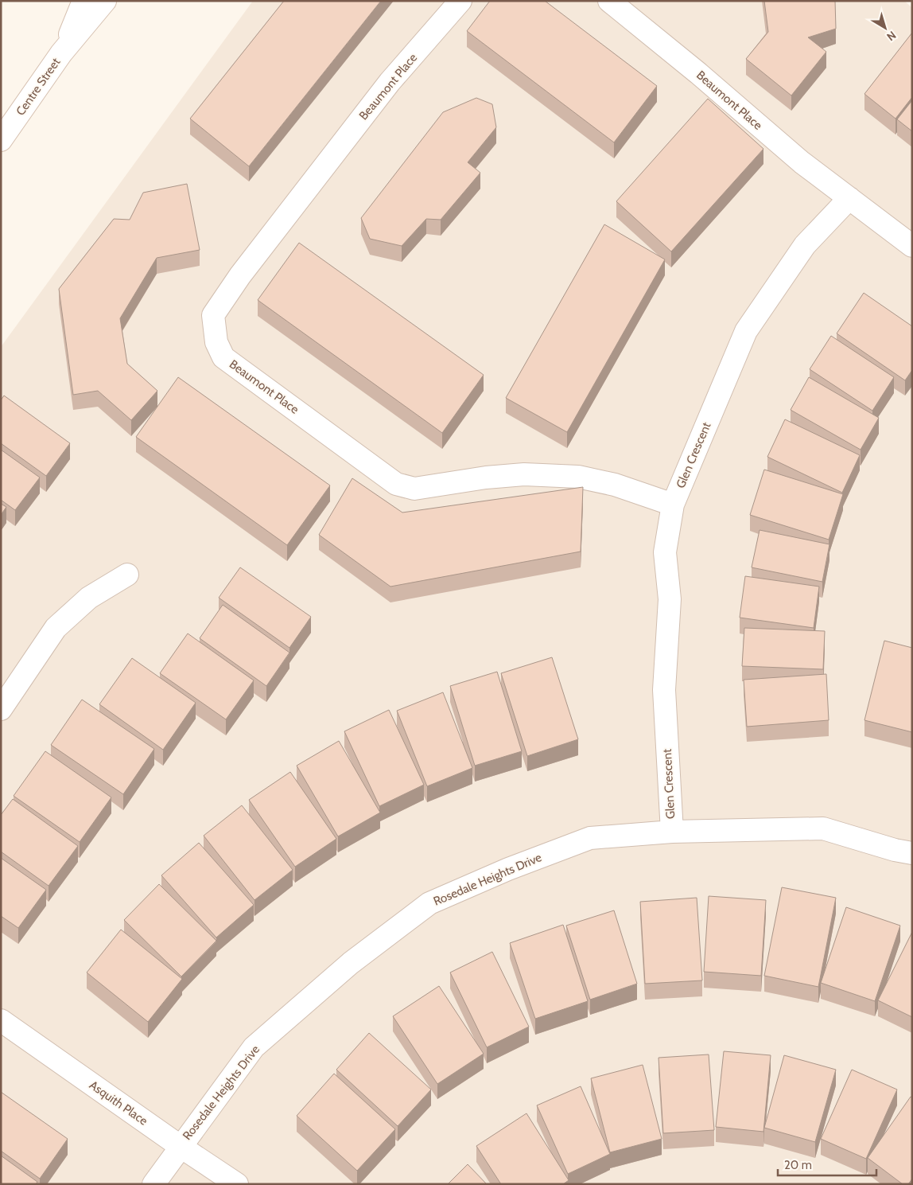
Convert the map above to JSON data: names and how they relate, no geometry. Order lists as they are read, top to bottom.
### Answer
{
  "streets": {
    "street": [
      "Centre Street",
      "Beaumont Place",
      "Glen Crescent",
      "Rosedale Heights Drive",
      "Asquith Place"
    ]
  },
  "crossings": [
    ["Beaumont Place", "Glen Crescent"],
    ["Glen Crescent", "Rosedale Heights Drive"],
    ["Rosedale Heights Drive", "Asquith Place"]
  ],
  "scale_bar": "20 m",
  "north": "bottom right"
}
